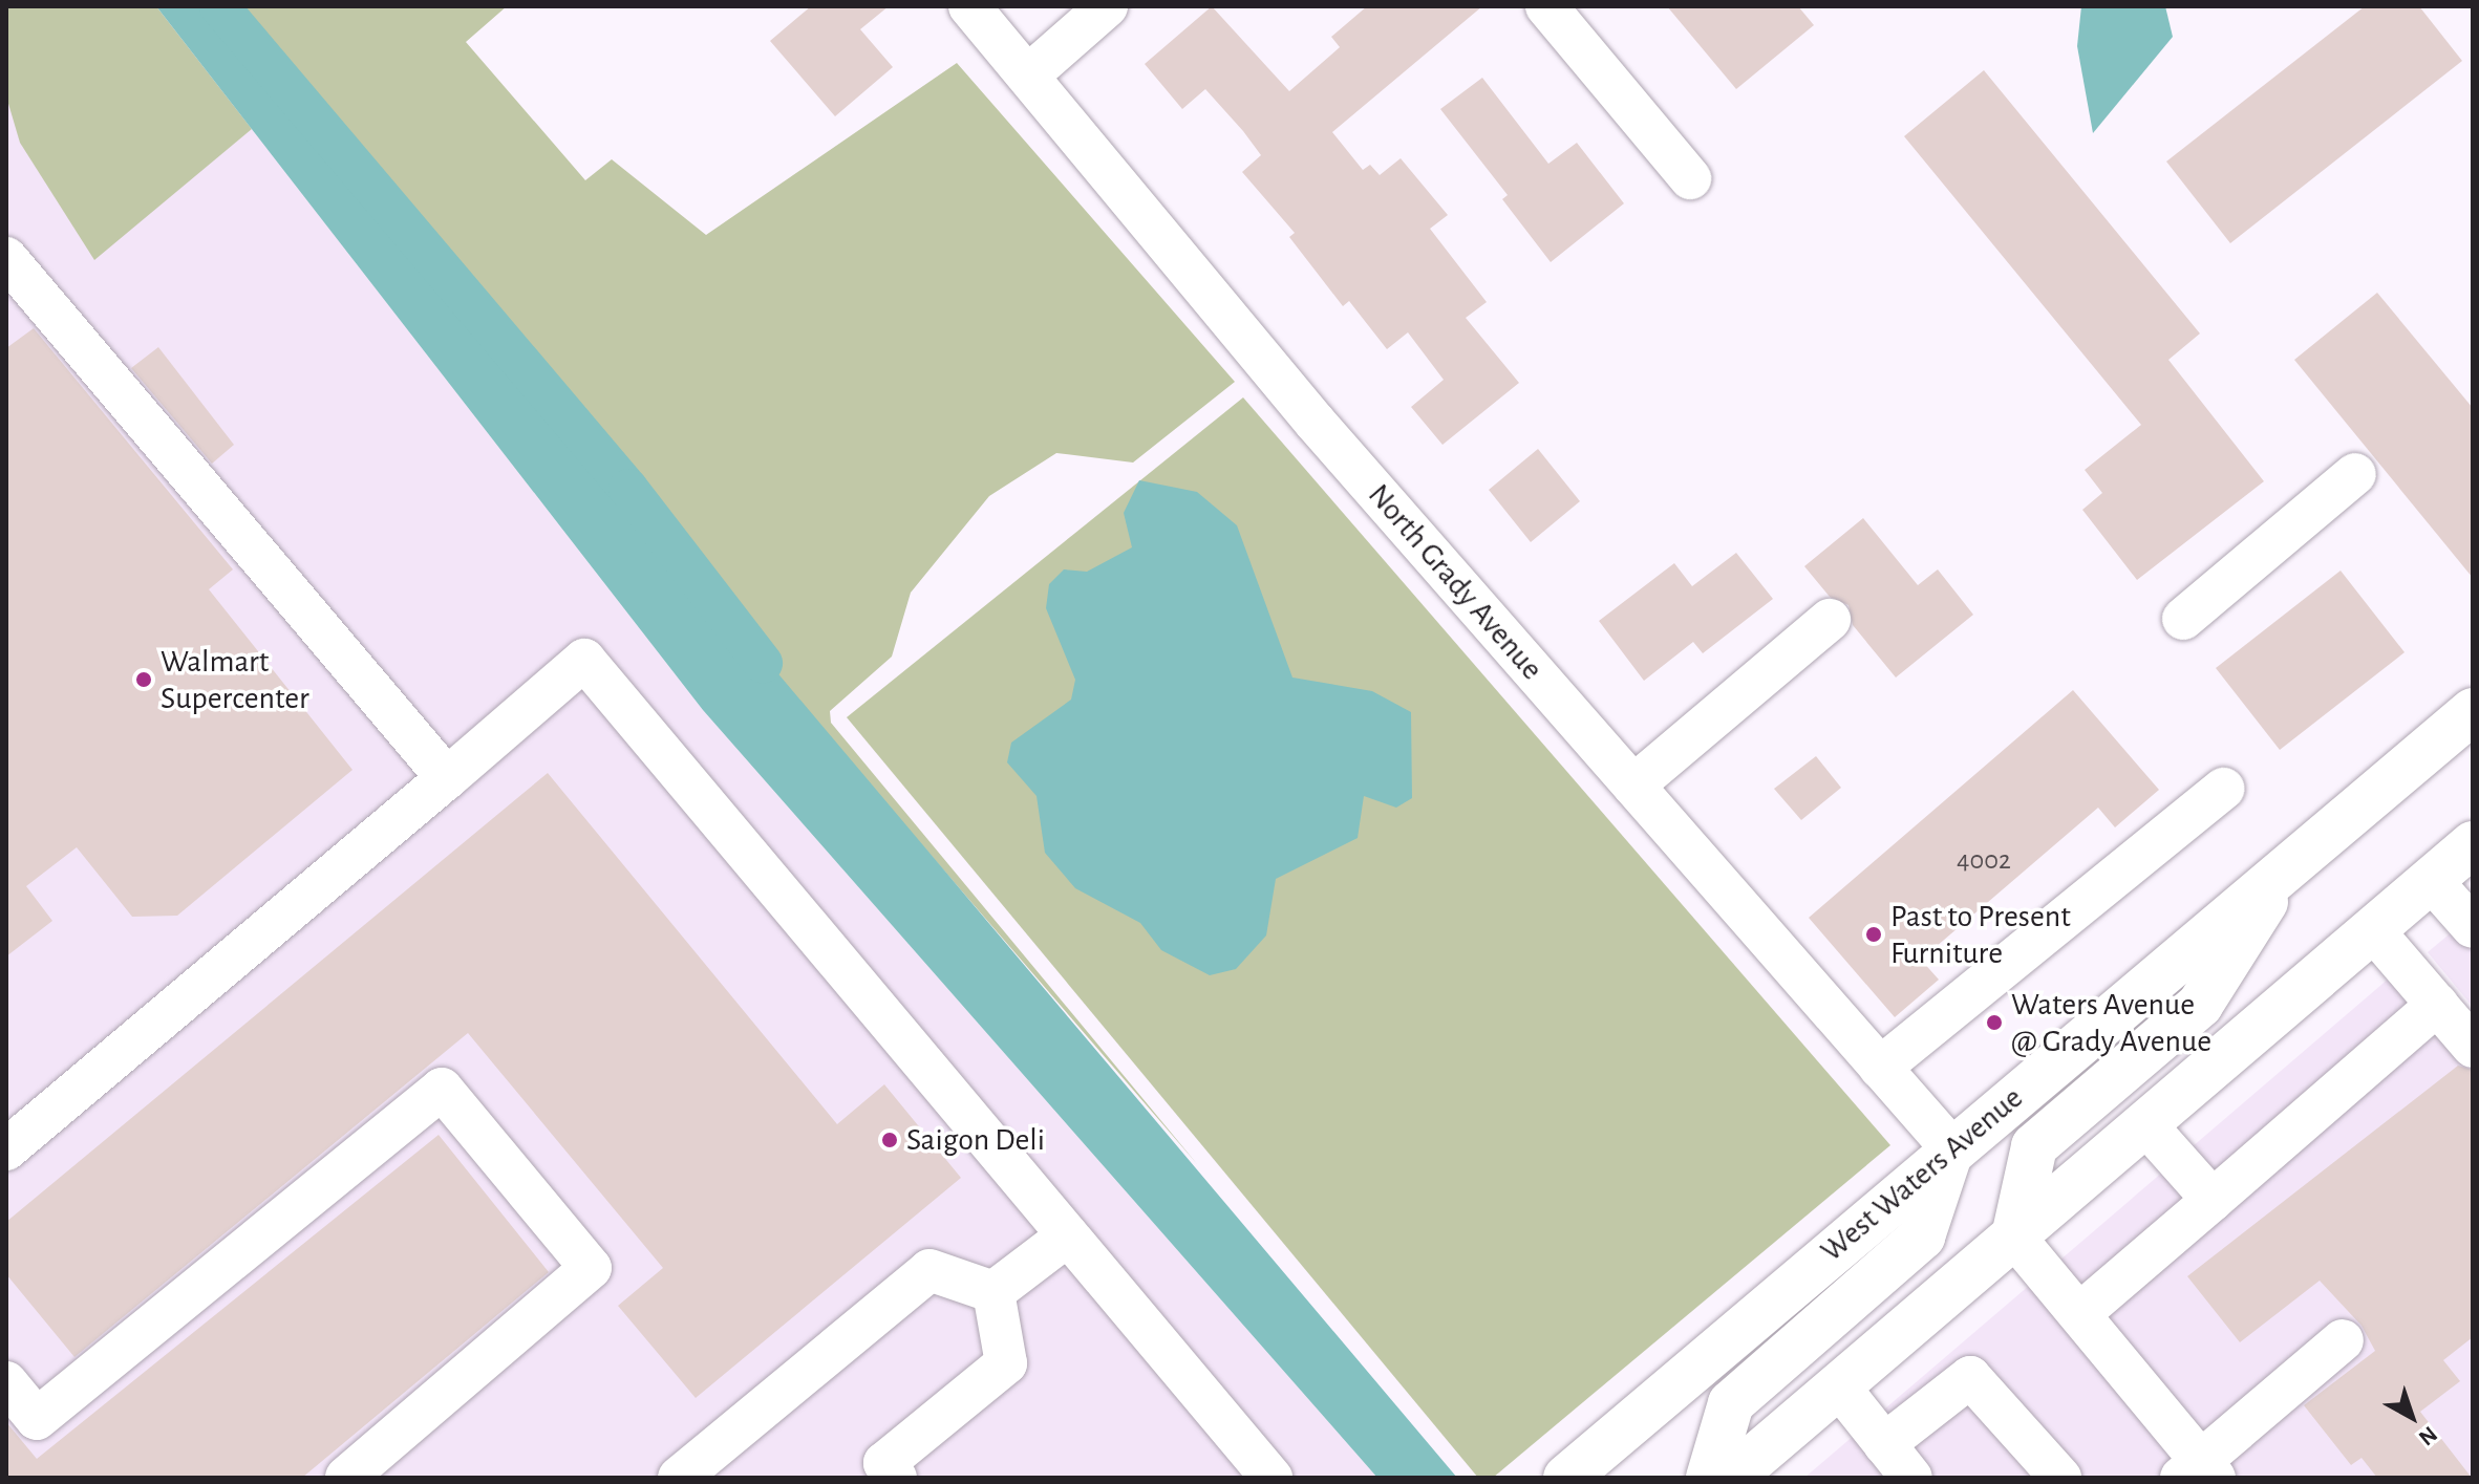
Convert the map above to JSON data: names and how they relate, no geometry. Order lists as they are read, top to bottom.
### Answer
{
  "streets": {
    "main road": ["West Waters Avenue"],
    "street": ["North Grady Avenue"]
  },
  "crossings": [
    ["North Grady Avenue", "West Waters Avenue"]
  ],
  "places": [
    "Walmart Supercenter",
    "Past to Present Furniture",
    "Waters Avenue @ Grady Avenue",
    "Saigon Deli"
  ],
  "house_numbers": ["4002"],
  "north": "bottom right"
}
